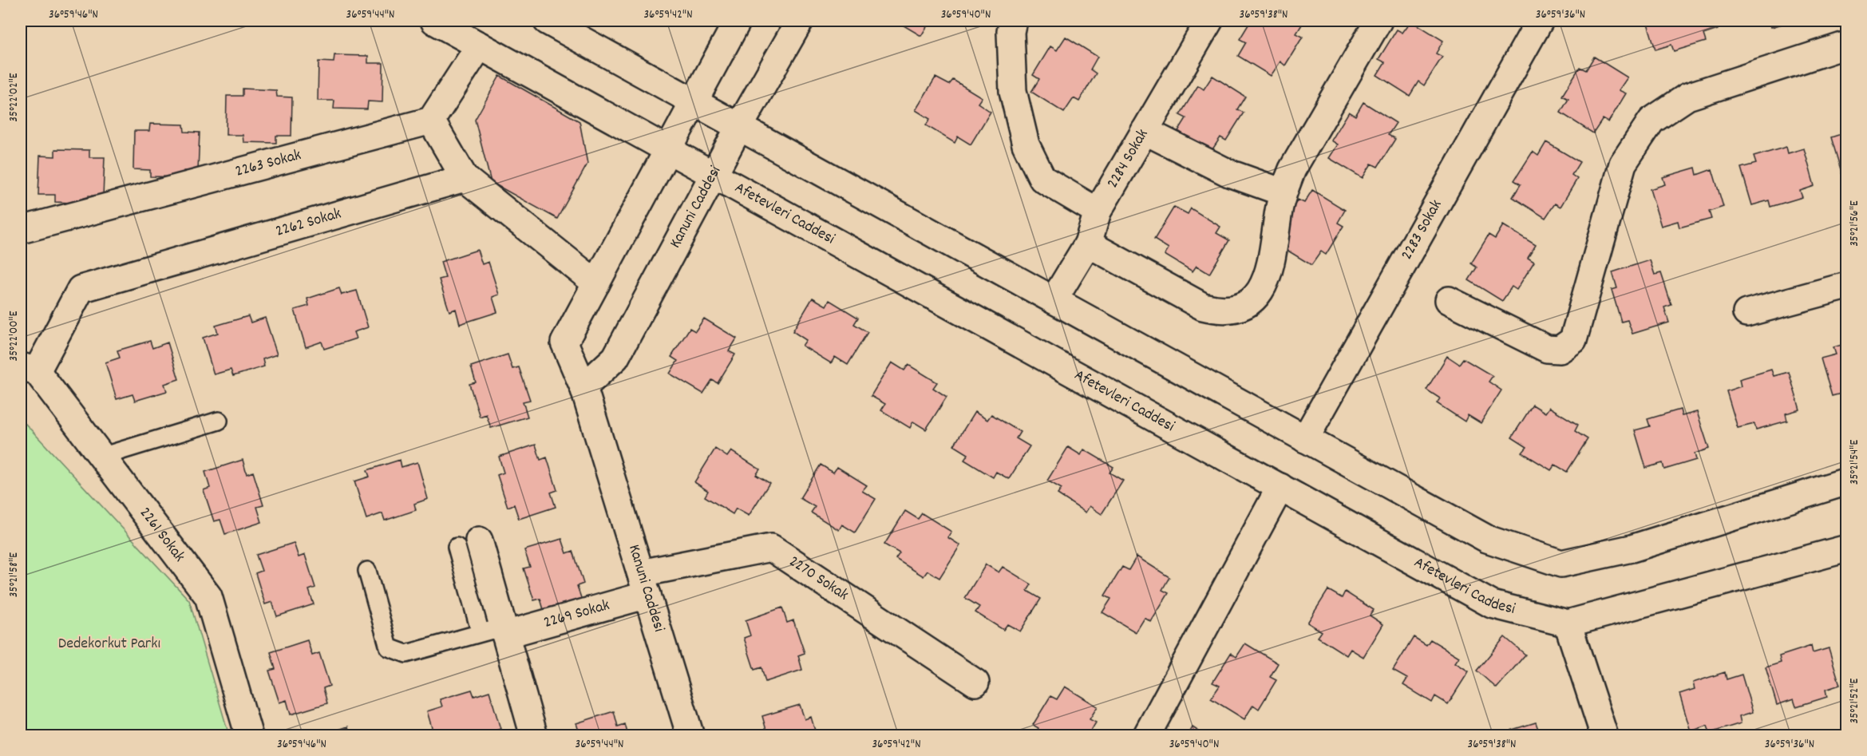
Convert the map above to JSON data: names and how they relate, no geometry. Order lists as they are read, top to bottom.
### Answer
{
  "streets": {
    "street": [
      "2284 Sokak",
      "2263 Sokak",
      "Kanuni Caddesi",
      "Afetevleri Caddesi",
      "2262 Sokak",
      "2283 Sokak",
      "2261 Sokak",
      "2270 Sokak",
      "2269 Sokak"
    ]
  },
  "crossings": [
    ["Kanuni Caddesi", "Afetevleri Caddesi"],
    ["Kanuni Caddesi", "2270 Sokak"],
    ["Kanuni Caddesi", "2269 Sokak"],
    ["2262 Sokak", "2261 Sokak"],
    ["2270 Sokak", "2269 Sokak"]
  ],
  "parks": ["Dedekorkut Parkı"],
  "coordinates": [
    "36°59'46\"N",
    "36°59'44\"N",
    "36°59'42\"N",
    "36°59'40\"N",
    "36°59'38\"N",
    "36°59'36\"N",
    "35°22'02\"E",
    "35°21'56\"E",
    "35°22'00\"E",
    "35°21'54\"E",
    "35°21'58\"E",
    "35°21'52\"E"
  ]
}
